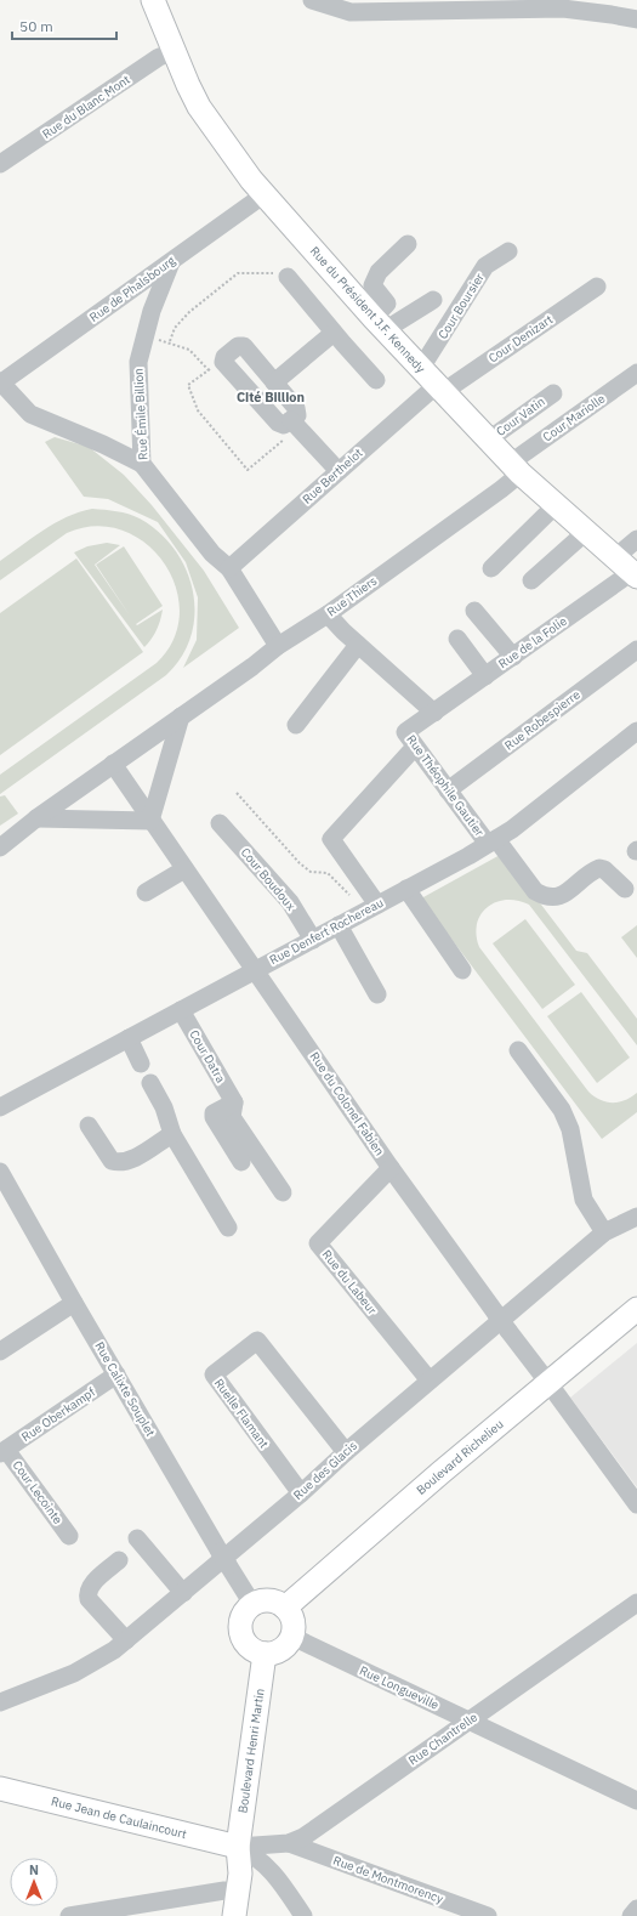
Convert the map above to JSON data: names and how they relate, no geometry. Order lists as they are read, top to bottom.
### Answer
{
  "streets": {
    "main road": [
      "Rue du Président J.F. Kennedy",
      "Boulevard Richelieu",
      "Boulevard Henri Martin",
      "Rue Jean de Caulaincourt"
    ],
    "street": [
      "Rue du Blanc Mont",
      "Rue de Phalsbourg",
      "Cour Boursier",
      "Cour Denizart",
      "Rue Émile Billion",
      "Cour Vatin",
      "Cour Mariolle",
      "Rue Berthelot",
      "Rue Thiers",
      "Rue de la Folie",
      "Rue Robespierre",
      "Rue Théophile Gautier",
      "Cour Boudoux",
      "Rue Denfert Rochereau",
      "Cour Datra",
      "Rue du Colonel Fabien",
      "Rue du Labeur",
      "Rue Calixte Souplet",
      "Ruelle Flamant",
      "Rue Oberkampf",
      "Rue des Glacis",
      "Cour Lecointe",
      "Rue Longueville",
      "Rue Chantrelle",
      "Rue de Montmorency"
    ]
  },
  "crossings": [
    ["Rue du Blanc Mont", "Rue du Président J.F. Kennedy"],
    ["Rue de Phalsbourg", "Rue du Président J.F. Kennedy"],
    ["Rue de Phalsbourg", "Rue Émile Billion"],
    ["Cour Boursier", "Rue du Président J.F. Kennedy"],
    ["Rue du Président J.F. Kennedy", "Cour Denizart"],
    ["Rue du Président J.F. Kennedy", "Cour Vatin"],
    ["Rue du Président J.F. Kennedy", "Cour Mariolle"],
    ["Rue du Président J.F. Kennedy", "Rue Berthelot"],
    ["Rue du Président J.F. Kennedy", "Rue Thiers"],
    ["Rue du Président J.F. Kennedy", "Rue de la Folie"],
    ["Cour Denizart", "Rue Berthelot"],
    ["Rue Émile Billion", "Rue Berthelot"],
    ["Rue Émile Billion", "Rue Thiers"],
    ["Cour Mariolle", "Rue Thiers"],
    ["Rue Thiers", "Rue du Colonel Fabien"],
    ["Rue de la Folie", "Rue Théophile Gautier"],
    ["Rue Robespierre", "Rue Théophile Gautier"],
    ["Rue Théophile Gautier", "Rue Denfert Rochereau"],
    ["Cour Boudoux", "Rue Denfert Rochereau"],
    ["Rue Denfert Rochereau", "Cour Datra"],
    ["Rue Denfert Rochereau", "Rue du Colonel Fabien"],
    ["Rue du Colonel Fabien", "Rue du Labeur"],
    ["Rue du Colonel Fabien", "Boulevard Richelieu"],
    ["Rue du Labeur", "Rue des Glacis"],
    ["Rue Calixte Souplet", "Rue Oberkampf"],
    ["Rue Calixte Souplet", "Boulevard Richelieu"],
    ["Rue Calixte Souplet", "Rue Longueville"],
    ["Rue Calixte Souplet", "Boulevard Henri Martin"],
    ["Ruelle Flamant", "Rue des Glacis"],
    ["Rue Oberkampf", "Cour Lecointe"],
    ["Boulevard Richelieu", "Rue Longueville"],
    ["Boulevard Richelieu", "Boulevard Henri Martin"],
    ["Rue Longueville", "Rue Chantrelle"],
    ["Rue Longueville", "Boulevard Henri Martin"],
    ["Rue Chantrelle", "Boulevard Henri Martin"],
    ["Rue Chantrelle", "Rue Jean de Caulaincourt"],
    ["Rue Chantrelle", "Rue de Montmorency"],
    ["Boulevard Henri Martin", "Rue Jean de Caulaincourt"]
  ],
  "districts": ["Cité Billion"],
  "scale_bar": "50 m",
  "north": "top"
}
